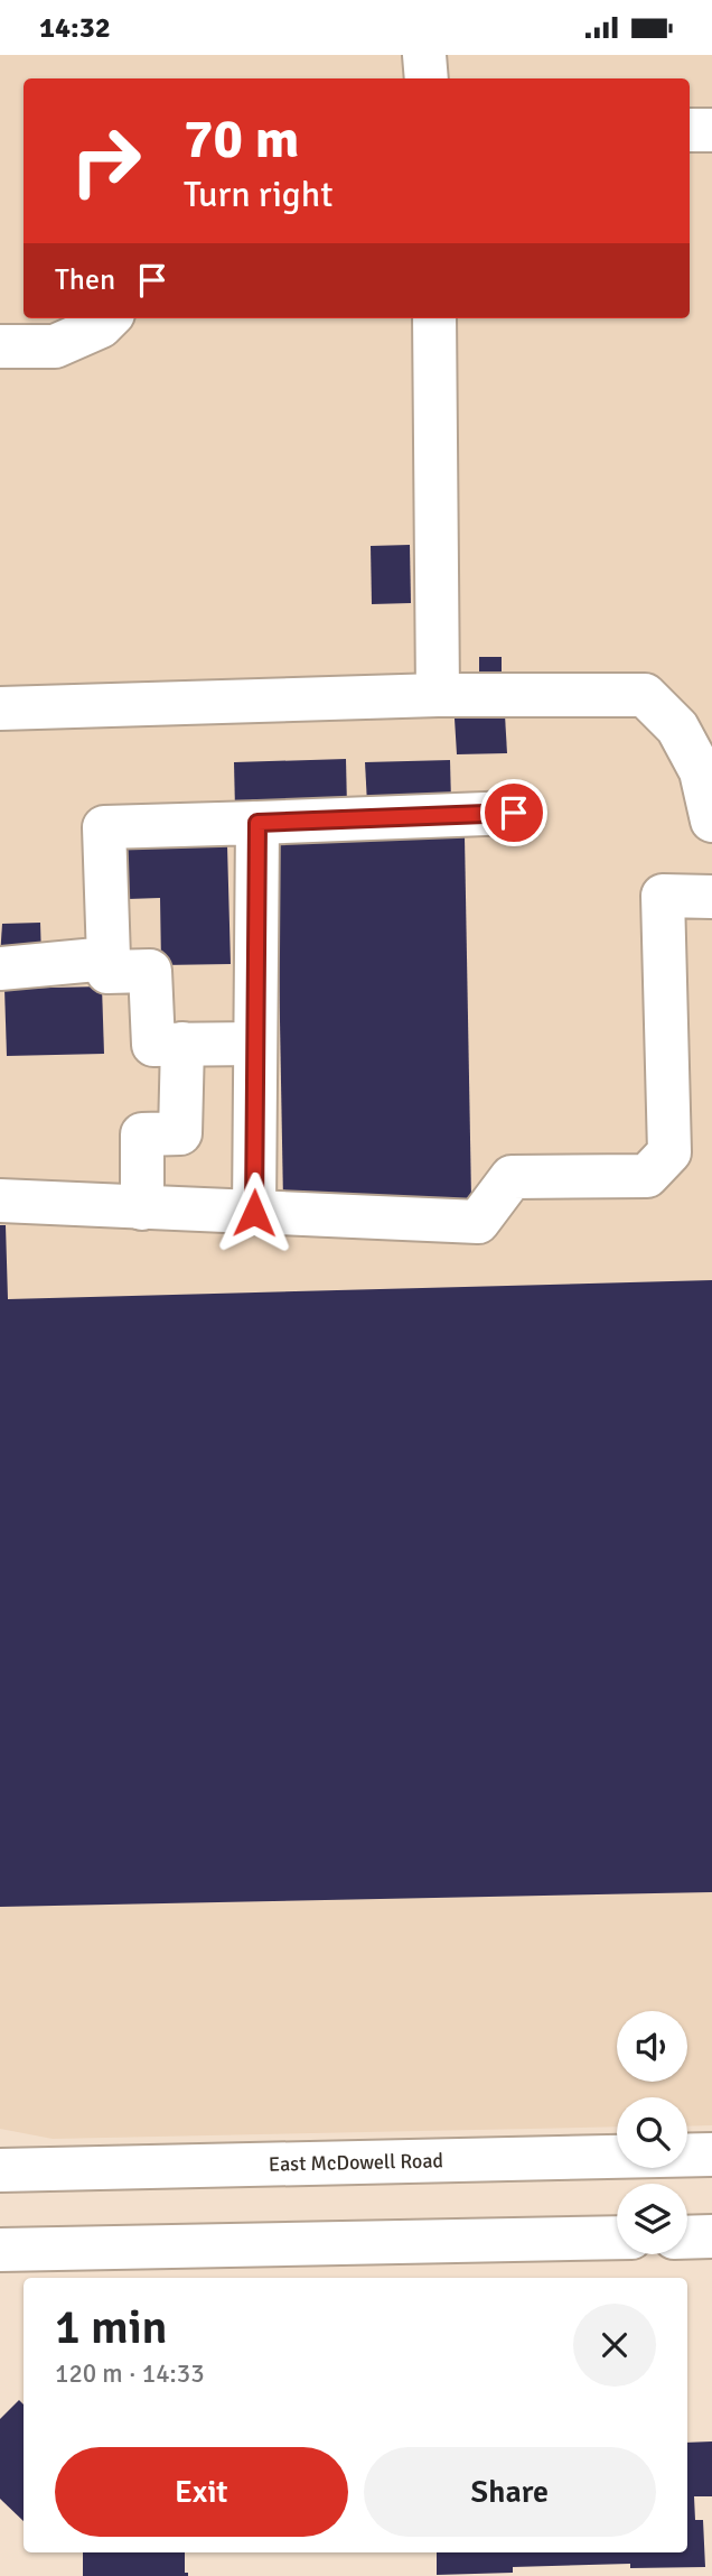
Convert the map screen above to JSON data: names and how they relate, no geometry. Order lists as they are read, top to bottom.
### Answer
{
  "streets": {
    "main road": ["East McDowell Road"]
  },
  "page": {
    "status": "14:32",
    "turn": ["70 m", "Turn right"],
    "then": "Then",
    "heading": ["1 min", "120 m · 14:33"],
    "buttons": ["Exit", "Share"]
  }
}
